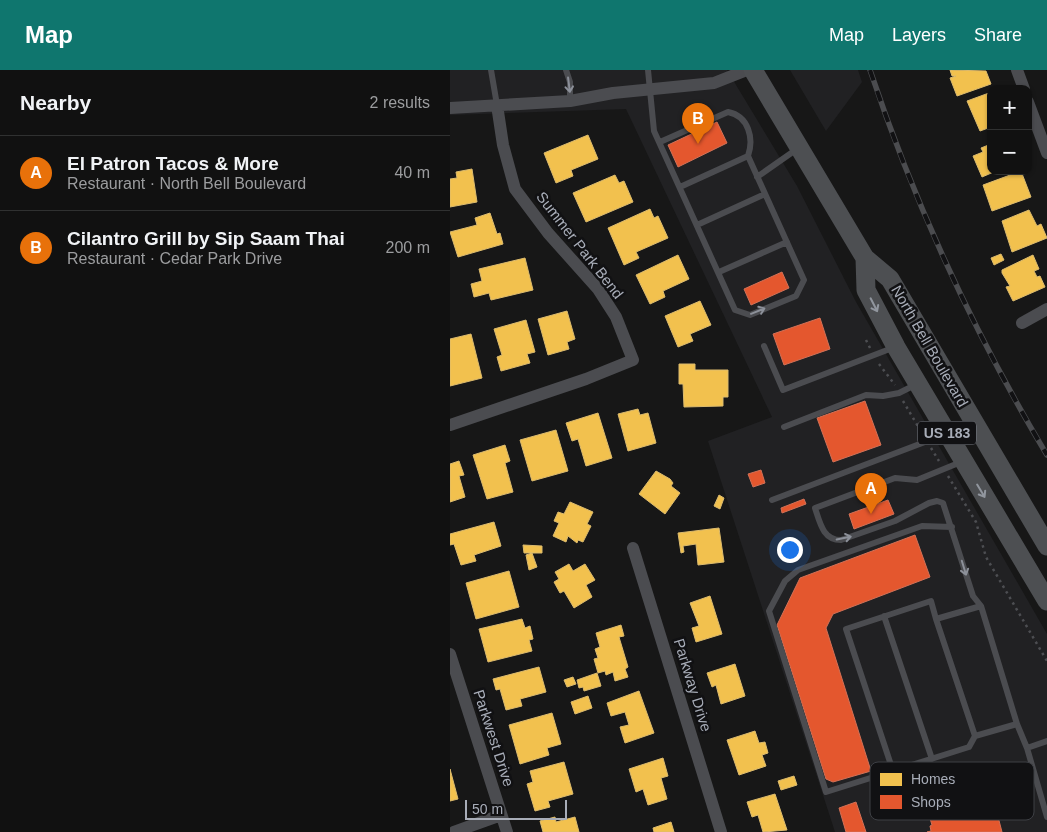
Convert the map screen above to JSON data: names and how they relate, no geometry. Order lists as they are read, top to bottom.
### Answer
{
  "streets": {
    "main road": ["North Bell Boulevard", "US 183"],
    "street": ["Summer Park Bend", "Parkway Drive", "Parkwest Drive"]
  },
  "legend": ["Homes", "Shops"],
  "scale_bar": "50 m",
  "page": {
    "header": "Map",
    "nav": ["Map", "Layers", "Share"],
    "heading": ["Nearby", "2 results"],
    "map_buttons": ["+", "−"],
    "pins": ["B", "A"],
    "list": [
      {
        "mark": "A",
        "name": "El Patron Tacos & More",
        "note": "Restaurant · North Bell Boulevard",
        "value": "40 m"
      },
      {
        "mark": "B",
        "name": "Cilantro Grill by Sip Saam Thai",
        "note": "Restaurant · Cedar Park Drive",
        "value": "200 m"
      }
    ],
    "scale": "50 m"
  }
}
